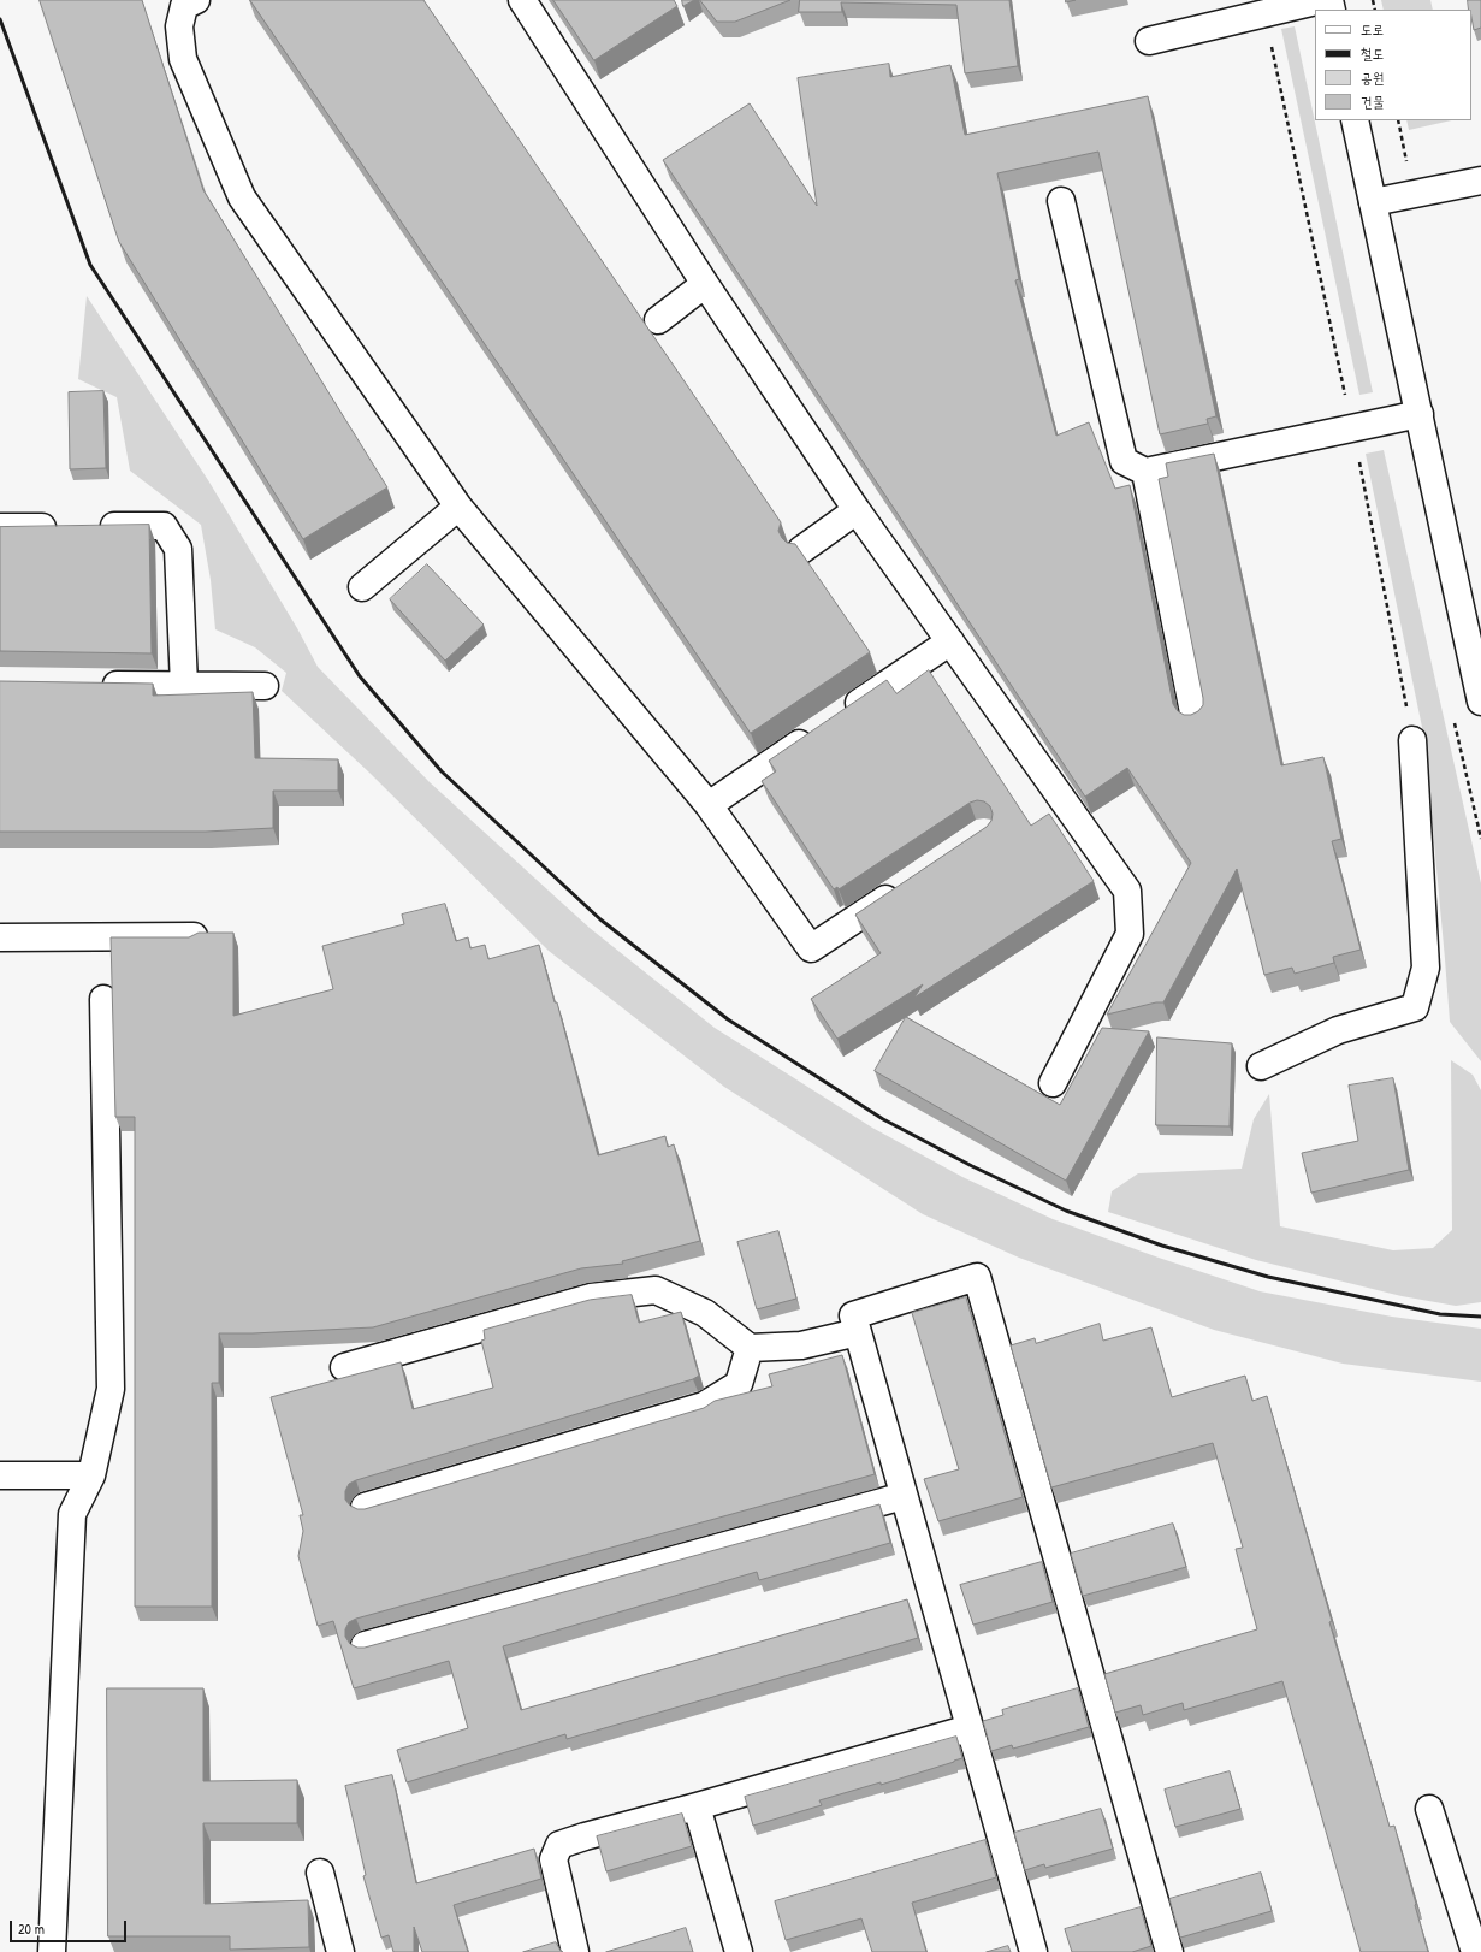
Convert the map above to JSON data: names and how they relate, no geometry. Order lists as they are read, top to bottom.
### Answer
{
  "legend": [
    "도로",
    "철도",
    "공원",
    "건물"
  ],
  "scale_bar": "20 m"
}
